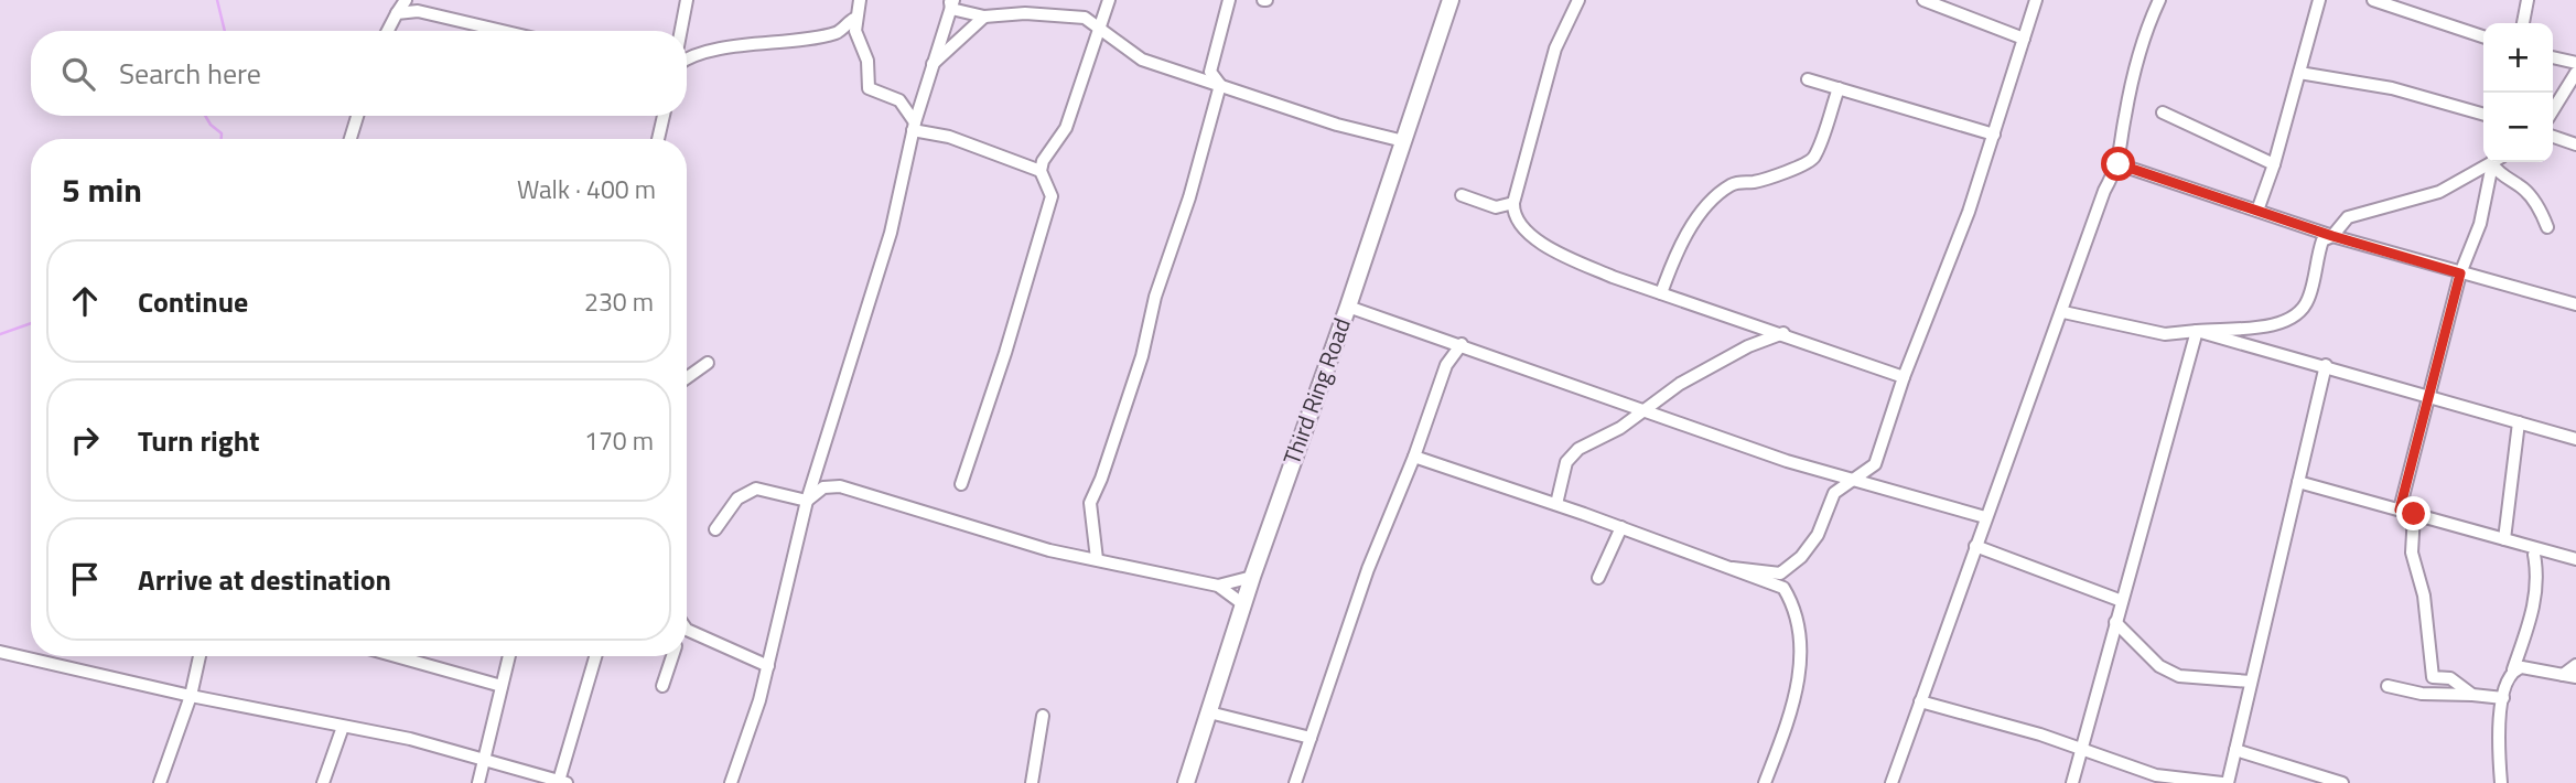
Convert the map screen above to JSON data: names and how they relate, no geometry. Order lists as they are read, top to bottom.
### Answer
{
  "streets": {
    "street": ["Third Ring Road"]
  },
  "page": {
    "map_buttons": ["+", "−"],
    "search": "Search here",
    "heading": ["5 min", "Walk · 400 m"],
    "list": [
      ["Continue", "230 m"],
      ["Turn right", "170 m"],
      "Arrive at destination"
    ]
  }
}
